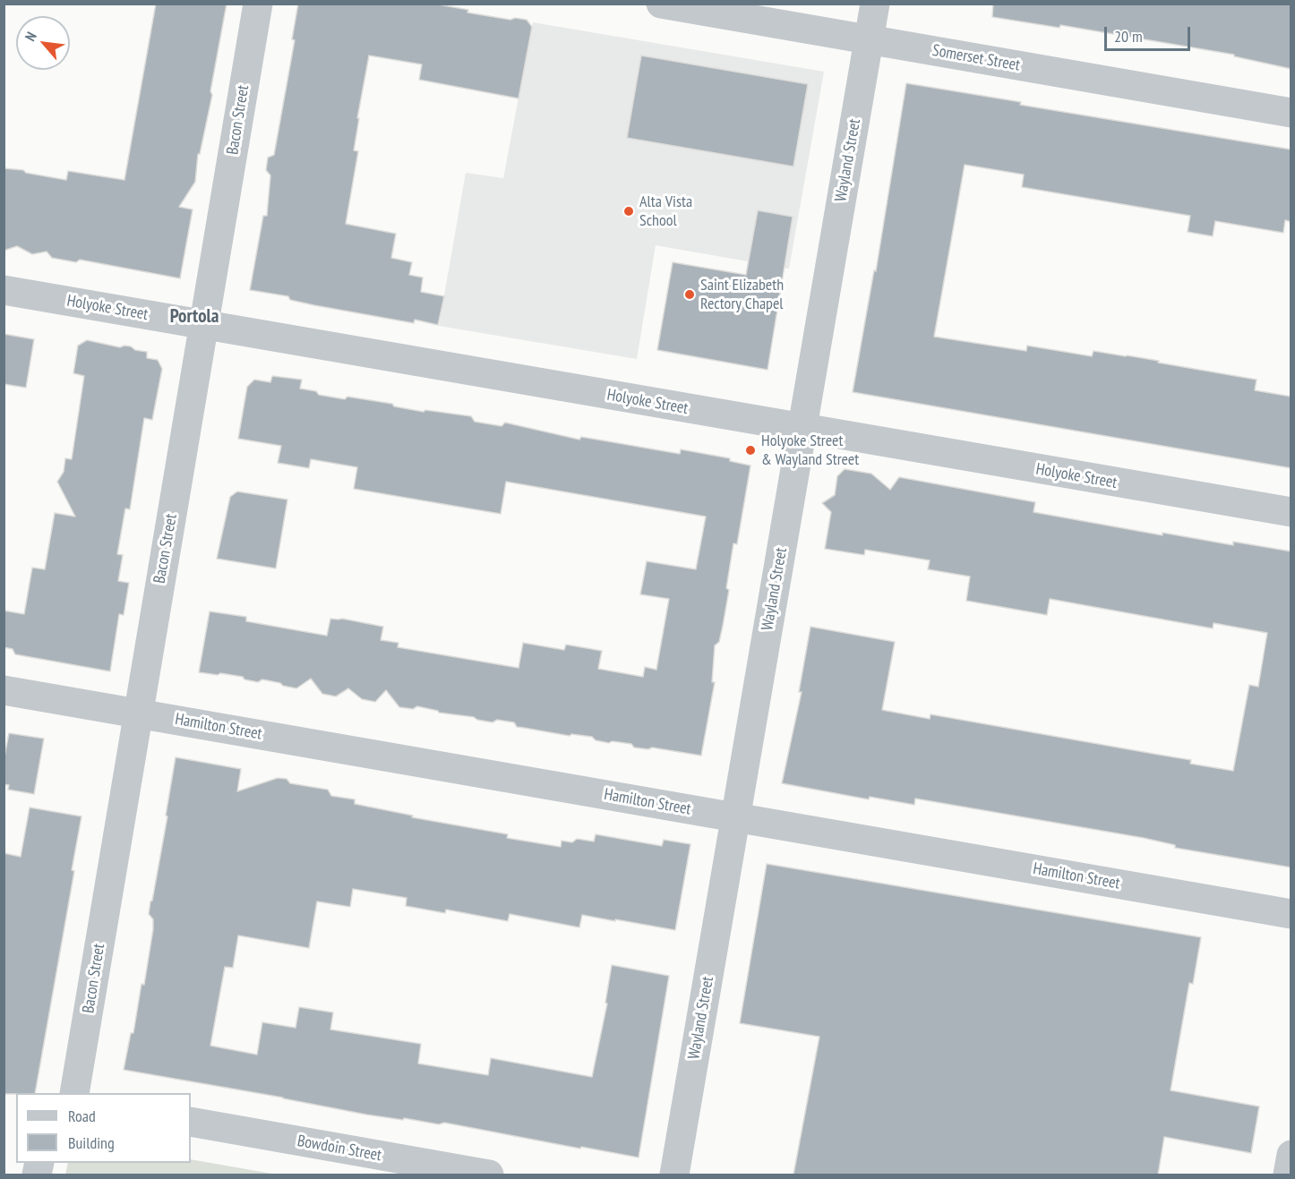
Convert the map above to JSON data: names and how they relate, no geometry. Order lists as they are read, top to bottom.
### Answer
{
  "streets": {
    "street": [
      "Somerset Street",
      "Bacon Street",
      "Wayland Street",
      "Holyoke Street",
      "Hamilton Street",
      "Bowdoin Street"
    ]
  },
  "crossings": [
    ["Somerset Street", "Wayland Street"],
    ["Bacon Street", "Holyoke Street"],
    ["Bacon Street", "Hamilton Street"],
    ["Wayland Street", "Holyoke Street"],
    ["Wayland Street", "Hamilton Street"]
  ],
  "districts": ["Portola"],
  "places": ["Alta Vista School", "Saint Elizabeth Rectory Chapel", "Holyoke Street & Wayland Street"],
  "legend": ["Road", "Building"],
  "scale_bar": "20 m",
  "north": "top left"
}
